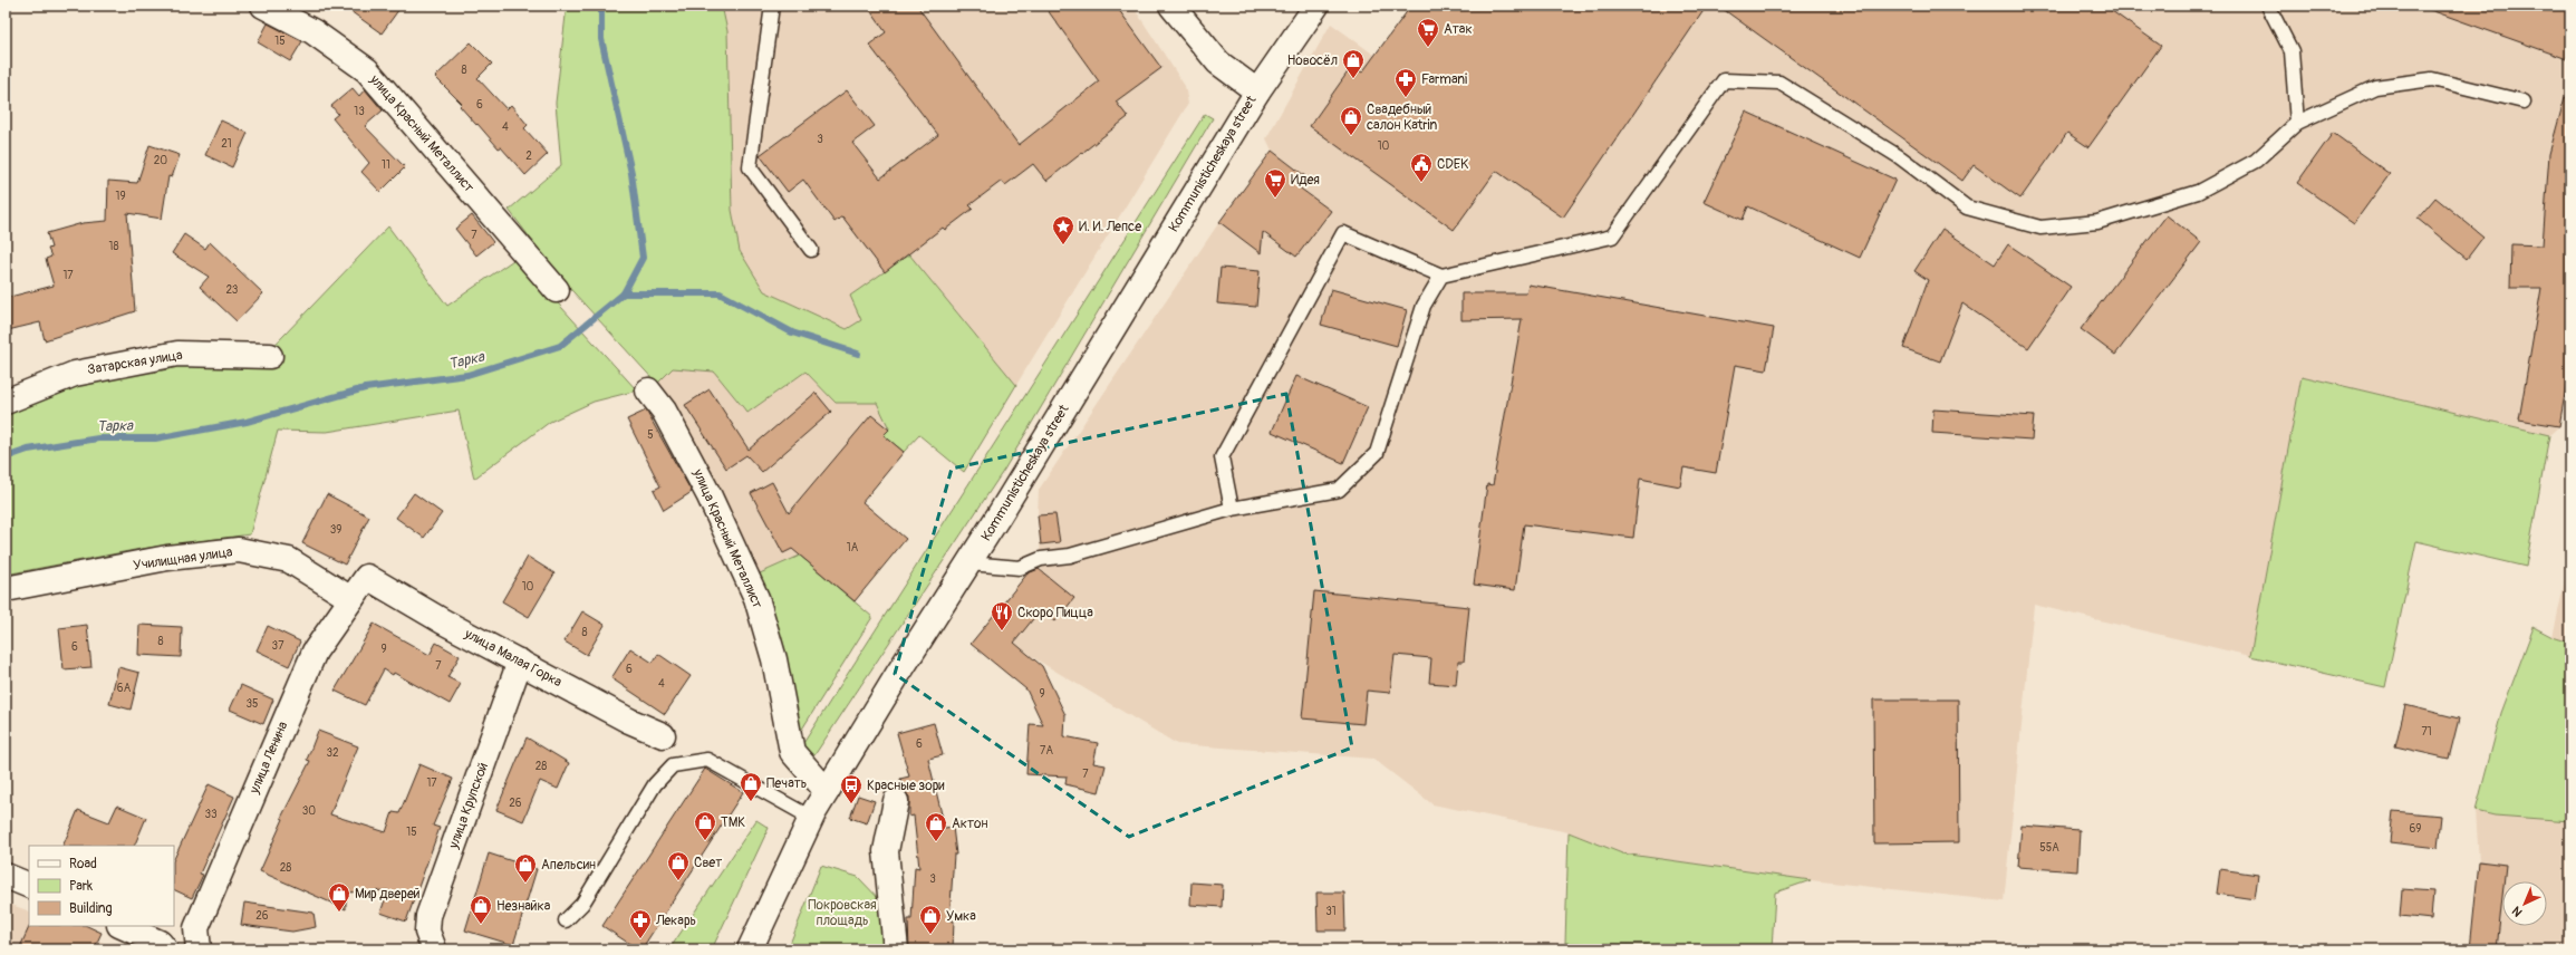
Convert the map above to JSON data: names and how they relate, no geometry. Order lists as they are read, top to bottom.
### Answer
{
  "streets": {
    "street": [
      "улица Красный Металлист",
      "Kommunisticheskaya street",
      "Затарская улица",
      "Училищная улица",
      "улица Малая Горка",
      "улица Ленина",
      "улица Крупской"
    ]
  },
  "crossings": [
    ["улица Красный Металлист", "Kommunisticheskaya street"],
    ["Училищная улица", "улица Ленина"],
    ["улица Малая Горка", "улица Ленина"],
    ["улица Малая Горка", "улица Крупской"]
  ],
  "water": ["Тарка"],
  "parks": ["Покровская площадь"],
  "places": {
    "supermarket": ["Атак", "Идея"],
    "shop": [
      "Новосёл",
      "Свадебный салон Katrin",
      "Печать",
      "ТМК",
      "Актон",
      "Свет",
      "Апельсин",
      "Мир дверей",
      "Незнайка",
      "Умка"
    ],
    "pharmacy": ["Farmani", "Лекарь"],
    "public building": ["CDEK"],
    "place": ["И. И. Лепсе"],
    "restaurant": ["Скоро Пицца"],
    "bus stop": ["Красные зори"]
  },
  "house_numbers": [
    "15",
    "8",
    "6",
    "13",
    "4",
    "3",
    "21",
    "10",
    "2",
    "20",
    "11",
    "19",
    "7",
    "18",
    "17",
    "23",
    "5",
    "39",
    "1А",
    "10",
    "8",
    "8",
    "37",
    "6",
    "9",
    "7",
    "6",
    "4",
    "6А",
    "9",
    "35",
    "71",
    "6",
    "7А",
    "32",
    "28",
    "7",
    "17",
    "26",
    "30",
    "33",
    "69",
    "15",
    "55А",
    "28",
    "3",
    "31",
    "26"
  ],
  "legend": ["Road", "Park", "Building"],
  "north": "bottom left"
}
